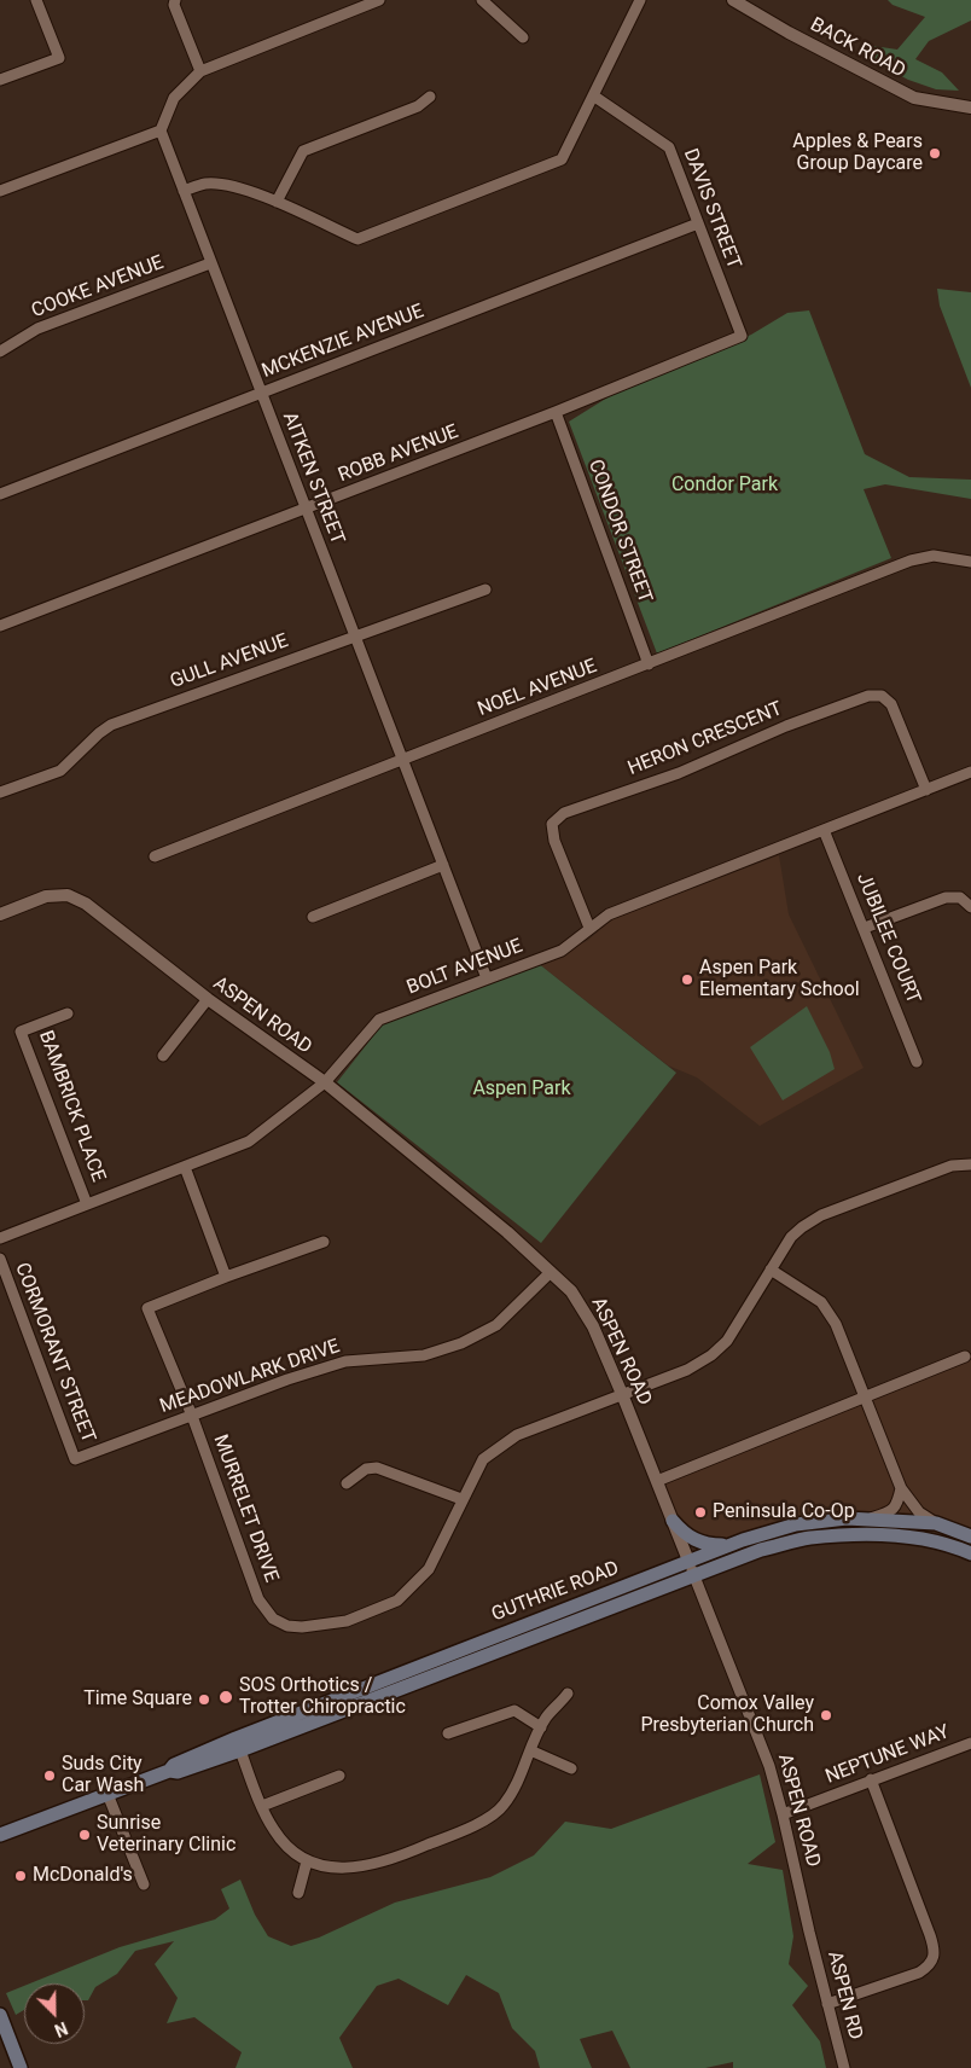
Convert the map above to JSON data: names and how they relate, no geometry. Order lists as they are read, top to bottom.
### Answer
{
  "streets": {
    "main road": ["GUTHRIE ROAD"],
    "street": [
      "BACK ROAD",
      "DAVIS STREET",
      "COOKE AVENUE",
      "MCKENZIE AVENUE",
      "ROBB AVENUE",
      "AITKEN STREET",
      "CONDOR STREET",
      "GULL AVENUE",
      "NOEL AVENUE",
      "HERON CRESCENT",
      "JUBILEE COURT",
      "BOLT AVENUE",
      "ASPEN ROAD",
      "BAMBRICK PLACE",
      "CORMORANT STREET",
      "MEADOWLARK DRIVE",
      "MURRELET DRIVE",
      "NEPTUNE WAY",
      "ASPEN RD"
    ]
  },
  "crossings": [
    ["DAVIS STREET", "MCKENZIE AVENUE"],
    ["DAVIS STREET", "ROBB AVENUE"],
    ["COOKE AVENUE", "AITKEN STREET"],
    ["MCKENZIE AVENUE", "AITKEN STREET"],
    ["ROBB AVENUE", "AITKEN STREET"],
    ["ROBB AVENUE", "CONDOR STREET"],
    ["AITKEN STREET", "GULL AVENUE"],
    ["AITKEN STREET", "NOEL AVENUE"],
    ["AITKEN STREET", "BOLT AVENUE"],
    ["CONDOR STREET", "NOEL AVENUE"],
    ["HERON CRESCENT", "BOLT AVENUE"],
    ["JUBILEE COURT", "BOLT AVENUE"],
    ["BOLT AVENUE", "ASPEN ROAD"],
    ["BOLT AVENUE", "BAMBRICK PLACE"],
    ["ASPEN ROAD", "MEADOWLARK DRIVE"],
    ["ASPEN ROAD", "MURRELET DRIVE"],
    ["ASPEN ROAD", "GUTHRIE ROAD"],
    ["ASPEN ROAD", "NEPTUNE WAY"],
    ["ASPEN ROAD", "ASPEN RD"],
    ["CORMORANT STREET", "MEADOWLARK DRIVE"],
    ["MEADOWLARK DRIVE", "MURRELET DRIVE"]
  ],
  "parks": ["Condor Park", "Aspen Park"],
  "places": [
    "Apples & Pears Group Daycare",
    "Aspen Park Elementary School",
    "Peninsula Co-Op",
    "SOS Orthotics / Trotter Chiropractic",
    "Time Square",
    "Comox Valley Presbyterian Church",
    "Suds City Car Wash",
    "Sunrise Veterinary Clinic",
    "McDonald's"
  ],
  "north": "bottom right"
}
